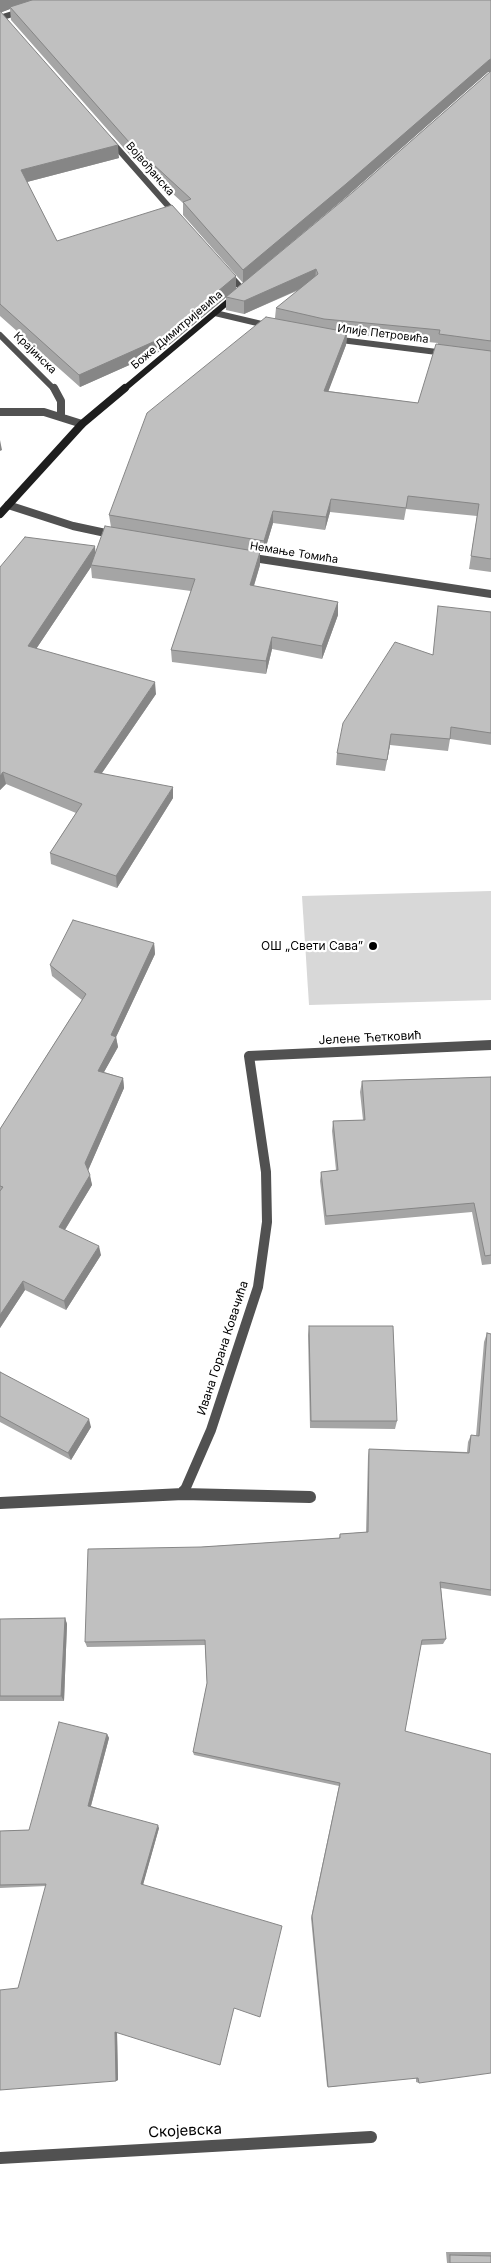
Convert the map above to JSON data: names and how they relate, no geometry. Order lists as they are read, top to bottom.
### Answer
{
  "streets": {
    "main road": ["Боже Димитријевића"],
    "street": [
      "Војвођанска",
      "Илије Петровића",
      "Крајинска",
      "Немање Томића",
      "Јелене Ћетковић",
      "Ивана Горана Ковачића",
      "Скојевска"
    ]
  },
  "crossings": [
    ["Јелене Ћетковић", "Ивана Горана Ковачића"]
  ],
  "places": ["ОШ „Свети Сава”"]
}
